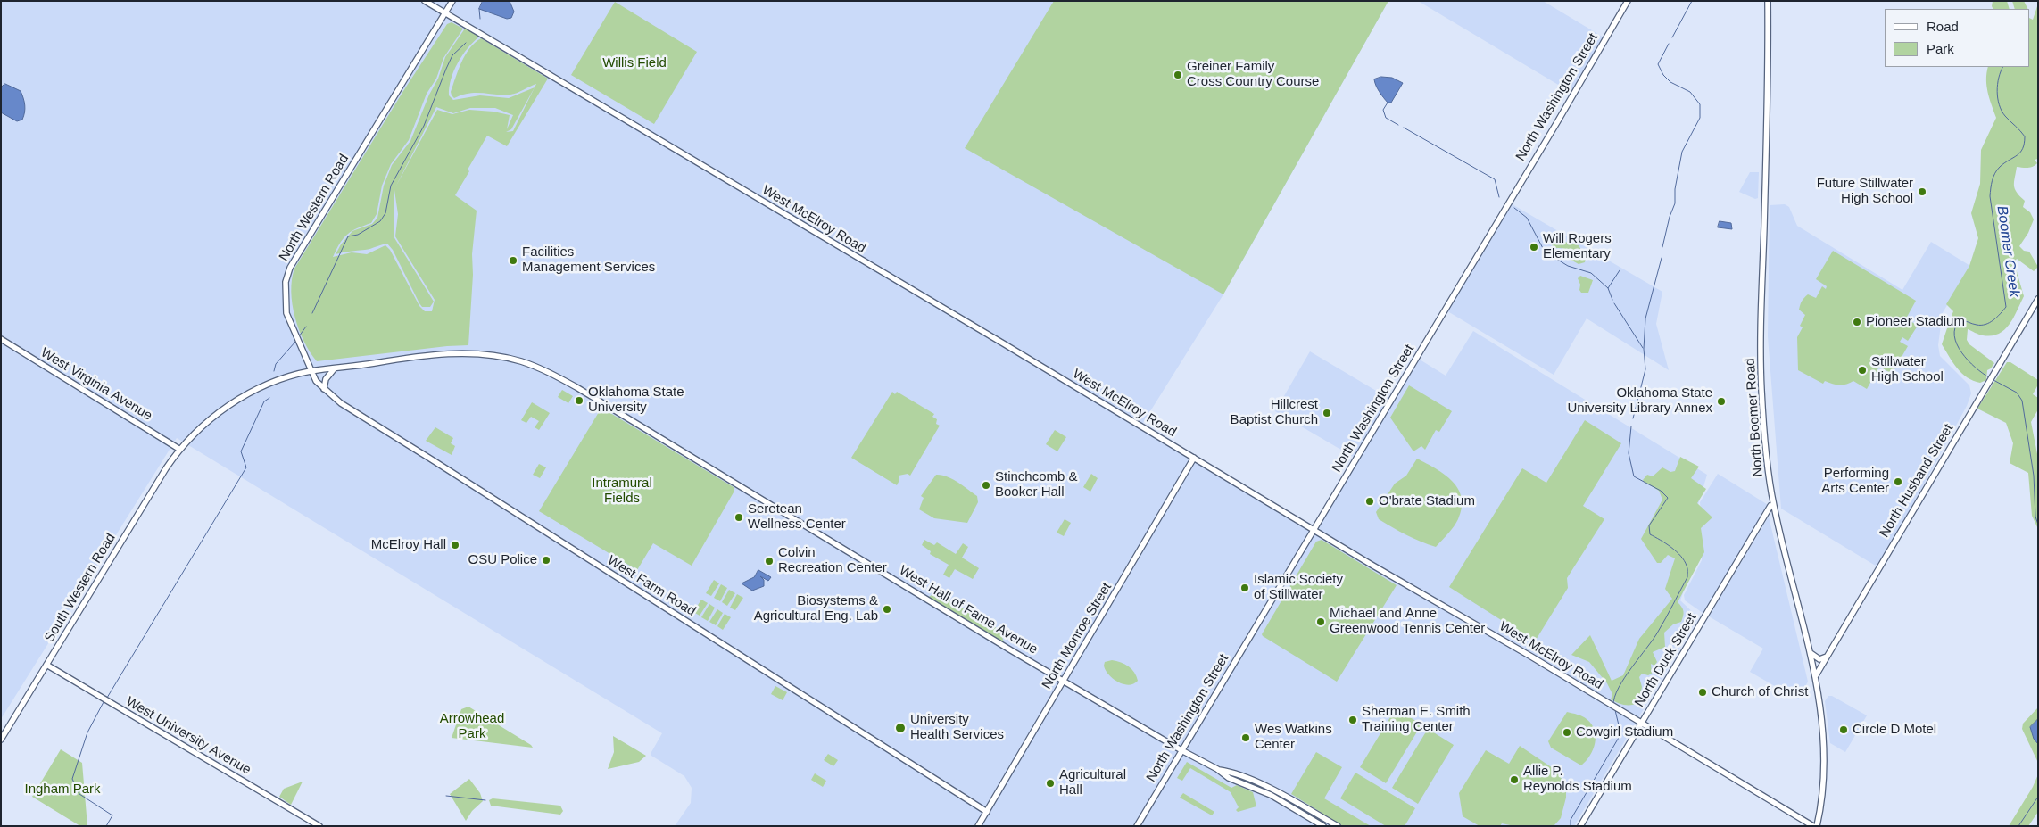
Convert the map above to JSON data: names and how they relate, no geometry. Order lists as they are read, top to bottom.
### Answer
{
  "streets": {
    "main road": [
      "North Washington Street",
      "North Western Road",
      "West McElroy Road",
      "West Virginia Avenue",
      "North Boomer Road",
      "North Husband Street",
      "West Farm Road",
      "South Western Road",
      "West Hall of Fame Avenue",
      "North Monroe Street",
      "North Duck Street",
      "West University Avenue"
    ]
  },
  "crossings": [
    ["North Washington Street", "West McElroy Road"],
    ["North Washington Street", "West Hall of Fame Avenue"],
    ["North Western Road", "West McElroy Road"],
    ["North Western Road", "West Farm Road"],
    ["North Western Road", "West Hall of Fame Avenue"],
    ["West McElroy Road", "North Monroe Street"],
    ["West McElroy Road", "North Duck Street"],
    ["West Virginia Avenue", "South Western Road"],
    ["North Boomer Road", "North Husband Street"],
    ["West Farm Road", "West Hall of Fame Avenue"],
    ["West Farm Road", "North Monroe Street"],
    ["South Western Road", "West University Avenue"],
    ["West Hall of Fame Avenue", "North Monroe Street"]
  ],
  "water": ["Boomer Creek"],
  "parks": [
    "Willis Field",
    "Intramural Fields",
    "Arrowhead Park",
    "Ingham Park"
  ],
  "places": [
    "Greiner Family Cross Country Course",
    "Future Stillwater High School",
    "Will Rogers Elementary",
    "Facilities Management Services",
    "Pioneer Stadium",
    "Stillwater High School",
    "Oklahoma State University",
    "Oklahoma State University Library Annex",
    "Hillcrest Baptist Church",
    "Performing Arts Center",
    "Stinchcomb & Booker Hall",
    "O'brate Stadium",
    "Seretean Wellness Center",
    "McElroy Hall",
    "OSU Police",
    "Colvin Recreation Center",
    "Islamic Society of Stillwater",
    "Biosystems & Agricultural Eng. Lab",
    "Michael and Anne Greenwood Tennis Center",
    "Church of Christ",
    "Sherman E. Smith Training Center",
    "University Health Services",
    "Circle D Motel",
    "Cowgirl Stadium",
    "Wes Watkins Center",
    "Allie P. Reynolds Stadium",
    "Agricultural Hall"
  ],
  "legend": ["Road", "Park"]
}
